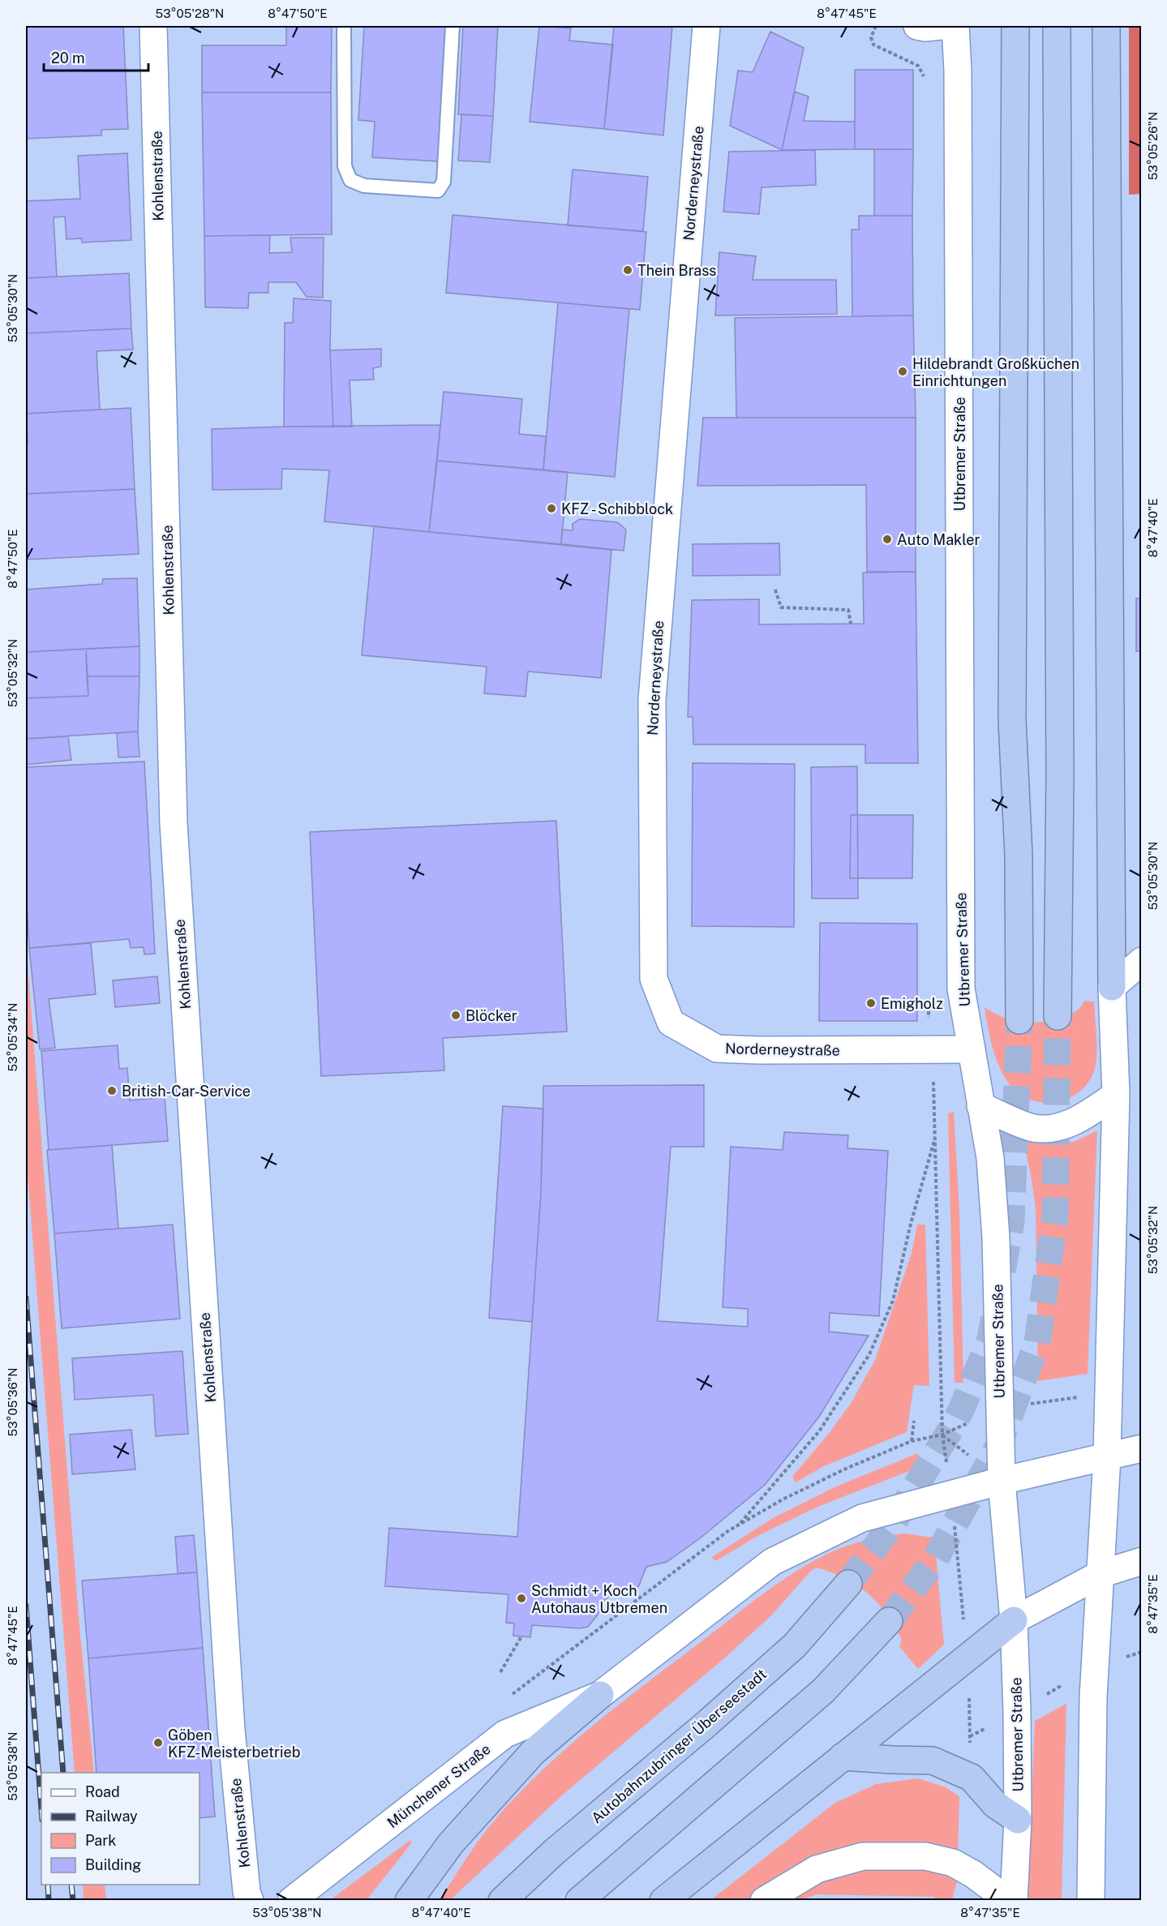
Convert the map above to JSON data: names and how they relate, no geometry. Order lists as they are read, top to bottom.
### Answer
{
  "streets": {
    "highway": ["Autobahnzubringer Überseestadt"],
    "street": [
      "Kohlenstraße",
      "Norderneystraße",
      "Utbremer Straße",
      "Münchener Straße"
    ]
  },
  "crossings": [
    ["Norderneystraße", "Utbremer Straße"]
  ],
  "places": [
    "Thein Brass",
    "Hildebrandt Großküchen Einrichtungen",
    "KFZ - Schibblock",
    "Auto Makler",
    "Emigholz",
    "Blöcker",
    "British-Car-Service",
    "Schmidt + Koch Autohaus Utbremen",
    "Göben KFZ-Meisterbetrieb"
  ],
  "legend": [
    "Road",
    "Railway",
    "Park",
    "Building"
  ],
  "scale_bar": "20 m",
  "coordinates": [
    "53°05'28\"N",
    "8°47'50\"E",
    "8°47'45\"E",
    "53°05'26\"N",
    "53°05'30\"N",
    "8°47'40\"E",
    "53°05'32\"N",
    "53°05'34\"N",
    "53°05'36\"N",
    "8°47'35\"E",
    "53°05'38\"N"
  ]
}
